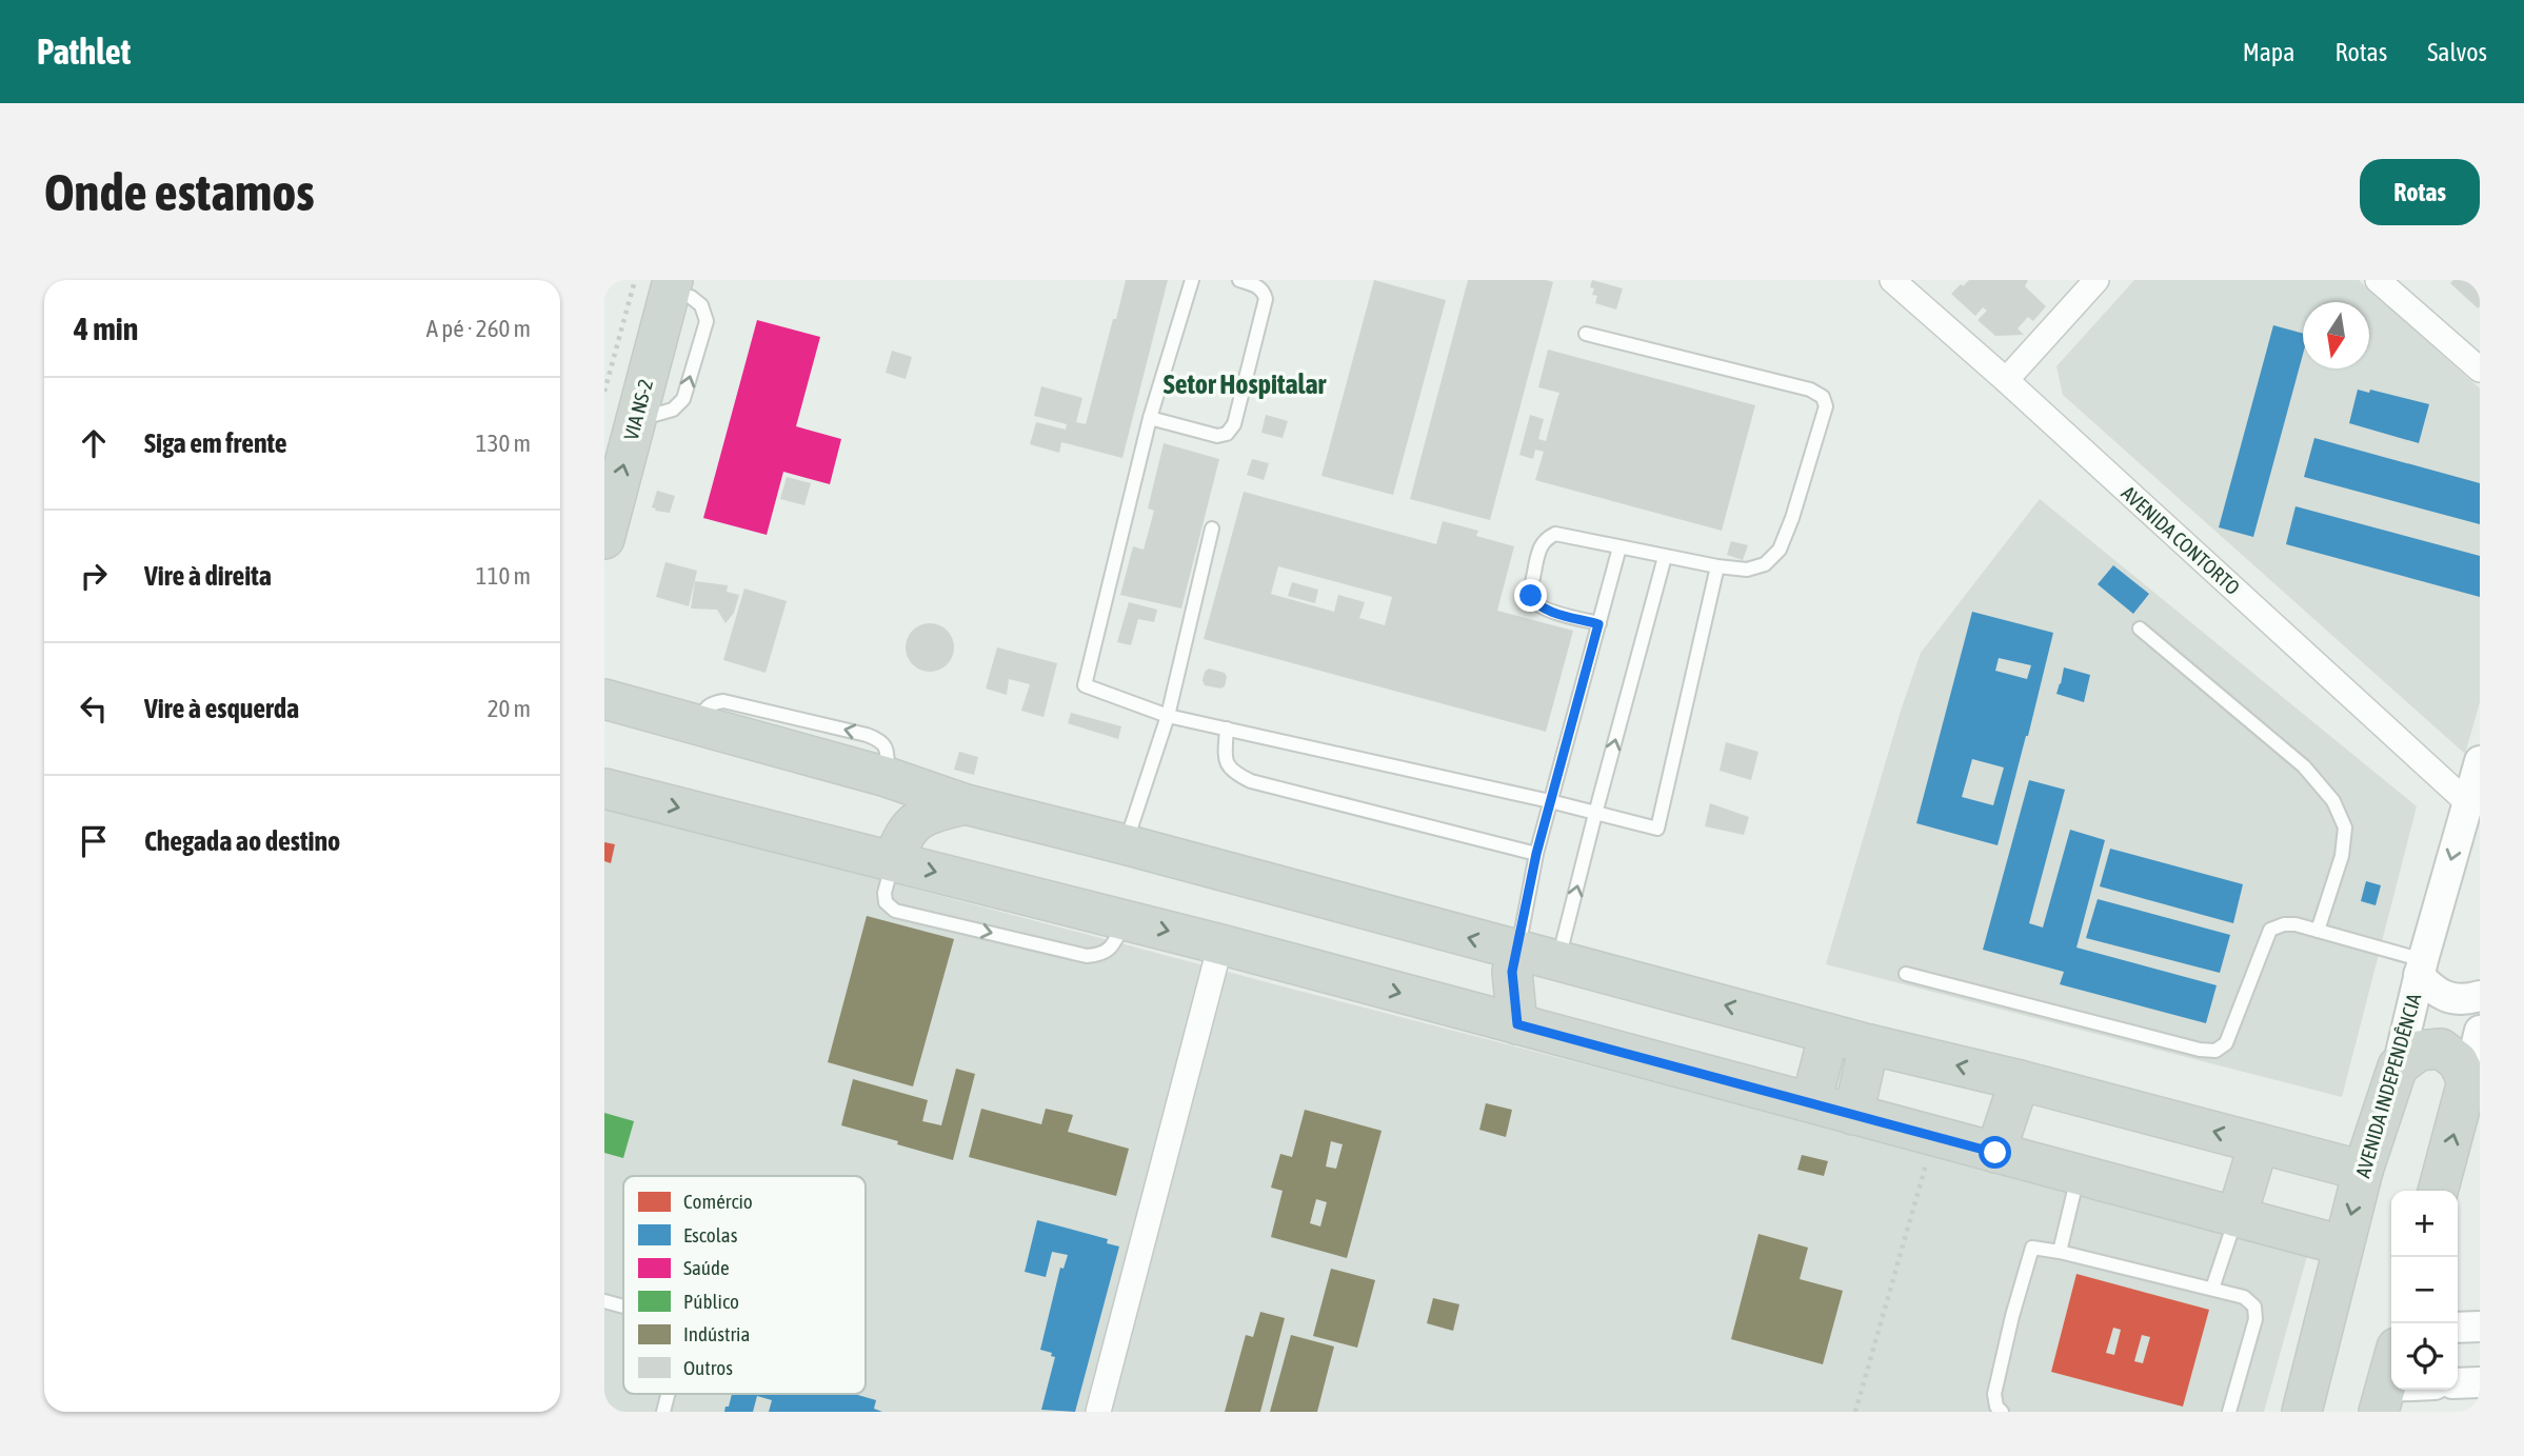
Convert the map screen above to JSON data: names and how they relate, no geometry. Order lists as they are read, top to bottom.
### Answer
{
  "streets": {
    "main road": ["VIA NS-2", "AVENIDA INDEPENDÊNCIA"],
    "street": ["AVENIDA CONTORTO"]
  },
  "crossings": [
    ["AVENIDA CONTORTO", "AVENIDA INDEPENDÊNCIA"]
  ],
  "one_way": ["VIA NS-2", "AVENIDA INDEPENDÊNCIA"],
  "districts": ["Setor Hospitalar"],
  "legend": [
    "Comércio",
    "Escolas",
    "Saúde",
    "Público",
    "Indústria",
    "Outros"
  ],
  "north": "bottom",
  "page": {
    "header": "Pathlet",
    "nav": ["Mapa", "Rotas", "Salvos"],
    "buttons": "Rotas",
    "title": "Onde estamos",
    "heading": ["4 min", "A pé · 260 m"],
    "list": [
      ["Siga em frente", "130 m"],
      ["Vire à direita", "110 m"],
      ["Vire à esquerda", "20 m"],
      "Chegada ao destino"
    ],
    "map_buttons": ["+", "−"]
  }
}
